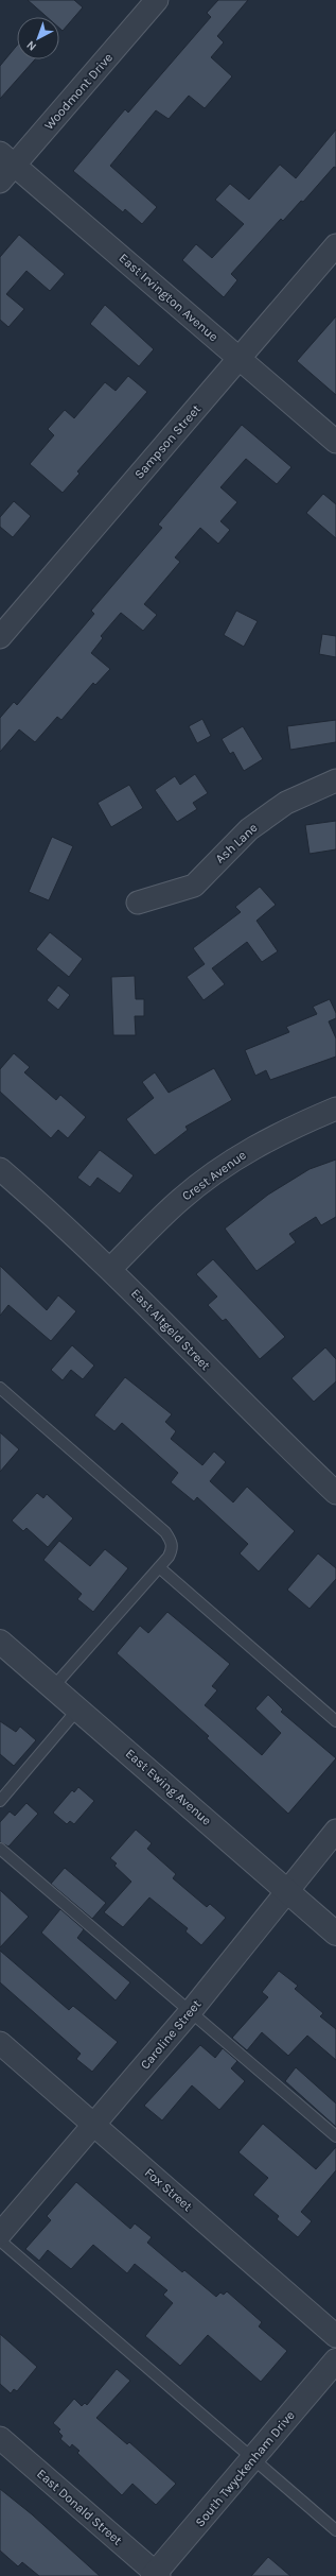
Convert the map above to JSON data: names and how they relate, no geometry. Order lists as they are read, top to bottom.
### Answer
{
  "streets": {
    "street": [
      "Woodmont Drive",
      "East Irvington Avenue",
      "Sampson Street",
      "Ash Lane",
      "Crest Avenue",
      "East Altgeld Street",
      "East Ewing Avenue",
      "Caroline Street",
      "Fox Street",
      "South Twyckenham Drive",
      "East Donald Street"
    ]
  },
  "crossings": [
    ["Woodmont Drive", "East Irvington Avenue"],
    ["East Irvington Avenue", "Sampson Street"],
    ["Crest Avenue", "East Altgeld Street"],
    ["East Ewing Avenue", "Caroline Street"],
    ["Caroline Street", "Fox Street"],
    ["South Twyckenham Drive", "East Donald Street"]
  ],
  "north": "bottom left"
}
